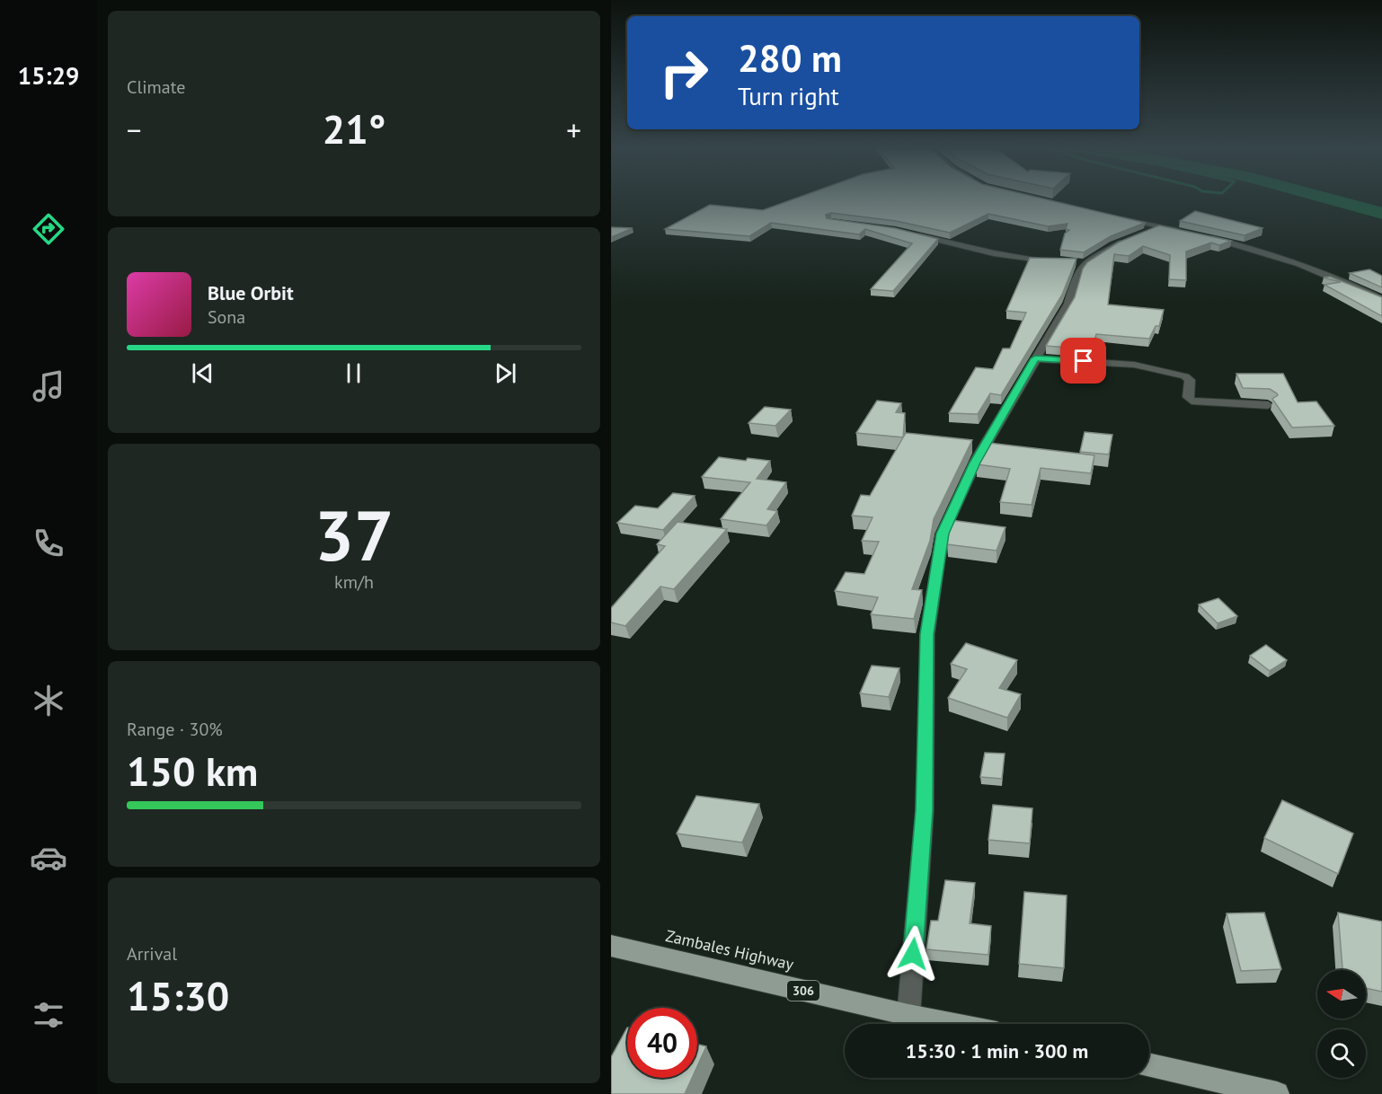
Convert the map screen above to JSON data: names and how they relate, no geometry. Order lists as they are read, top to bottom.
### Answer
{
  "streets": {
    "main road": ["Zambales Highway", "306"]
  },
  "north": "left",
  "page": {
    "tabs": "15:29",
    "tile": [
      "Climate",
      ["37", "km/h"],
      ["Range · 30%", "150 km"],
      ["Arrival", "15:30"]
    ],
    "turn": ["280 m", "Turn right"],
    "heat": ["−", "21°", "+"],
    "song": ["Blue Orbit", "Sona"],
    "limit": "40",
    "trip": "15:30 · 1 min · 300 m"
  }
}
